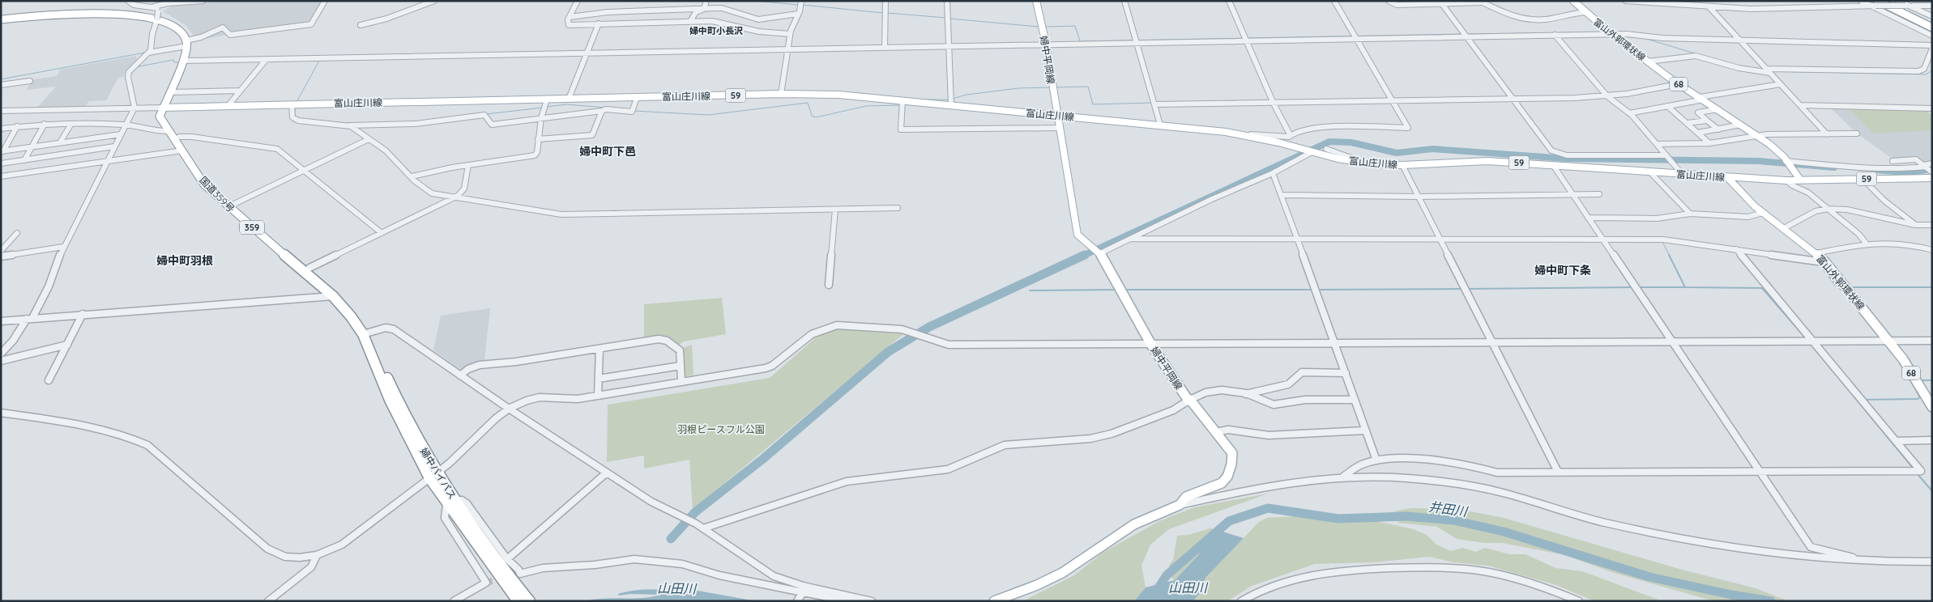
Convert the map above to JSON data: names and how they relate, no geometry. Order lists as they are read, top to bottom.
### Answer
{
  "streets": {
    "highway": ["国道359号", "359", "婦中バイパス"],
    "main road": [
      "富山外郭環状線",
      "婦中平岡線",
      "68",
      "59",
      "富山庄川線"
    ]
  },
  "crossings": [
    ["富山外郭環状線", "富山庄川線"],
    ["婦中平岡線", "富山庄川線"],
    ["富山庄川線", "国道359号"],
    ["国道359号", "婦中バイパス"]
  ],
  "districts": [
    "婦中町小長沢",
    "婦中町下邑",
    "婦中町羽根",
    "婦中町下条"
  ],
  "water": ["井田川", "山田川"],
  "parks": ["羽根ピースフル公園"]
}
